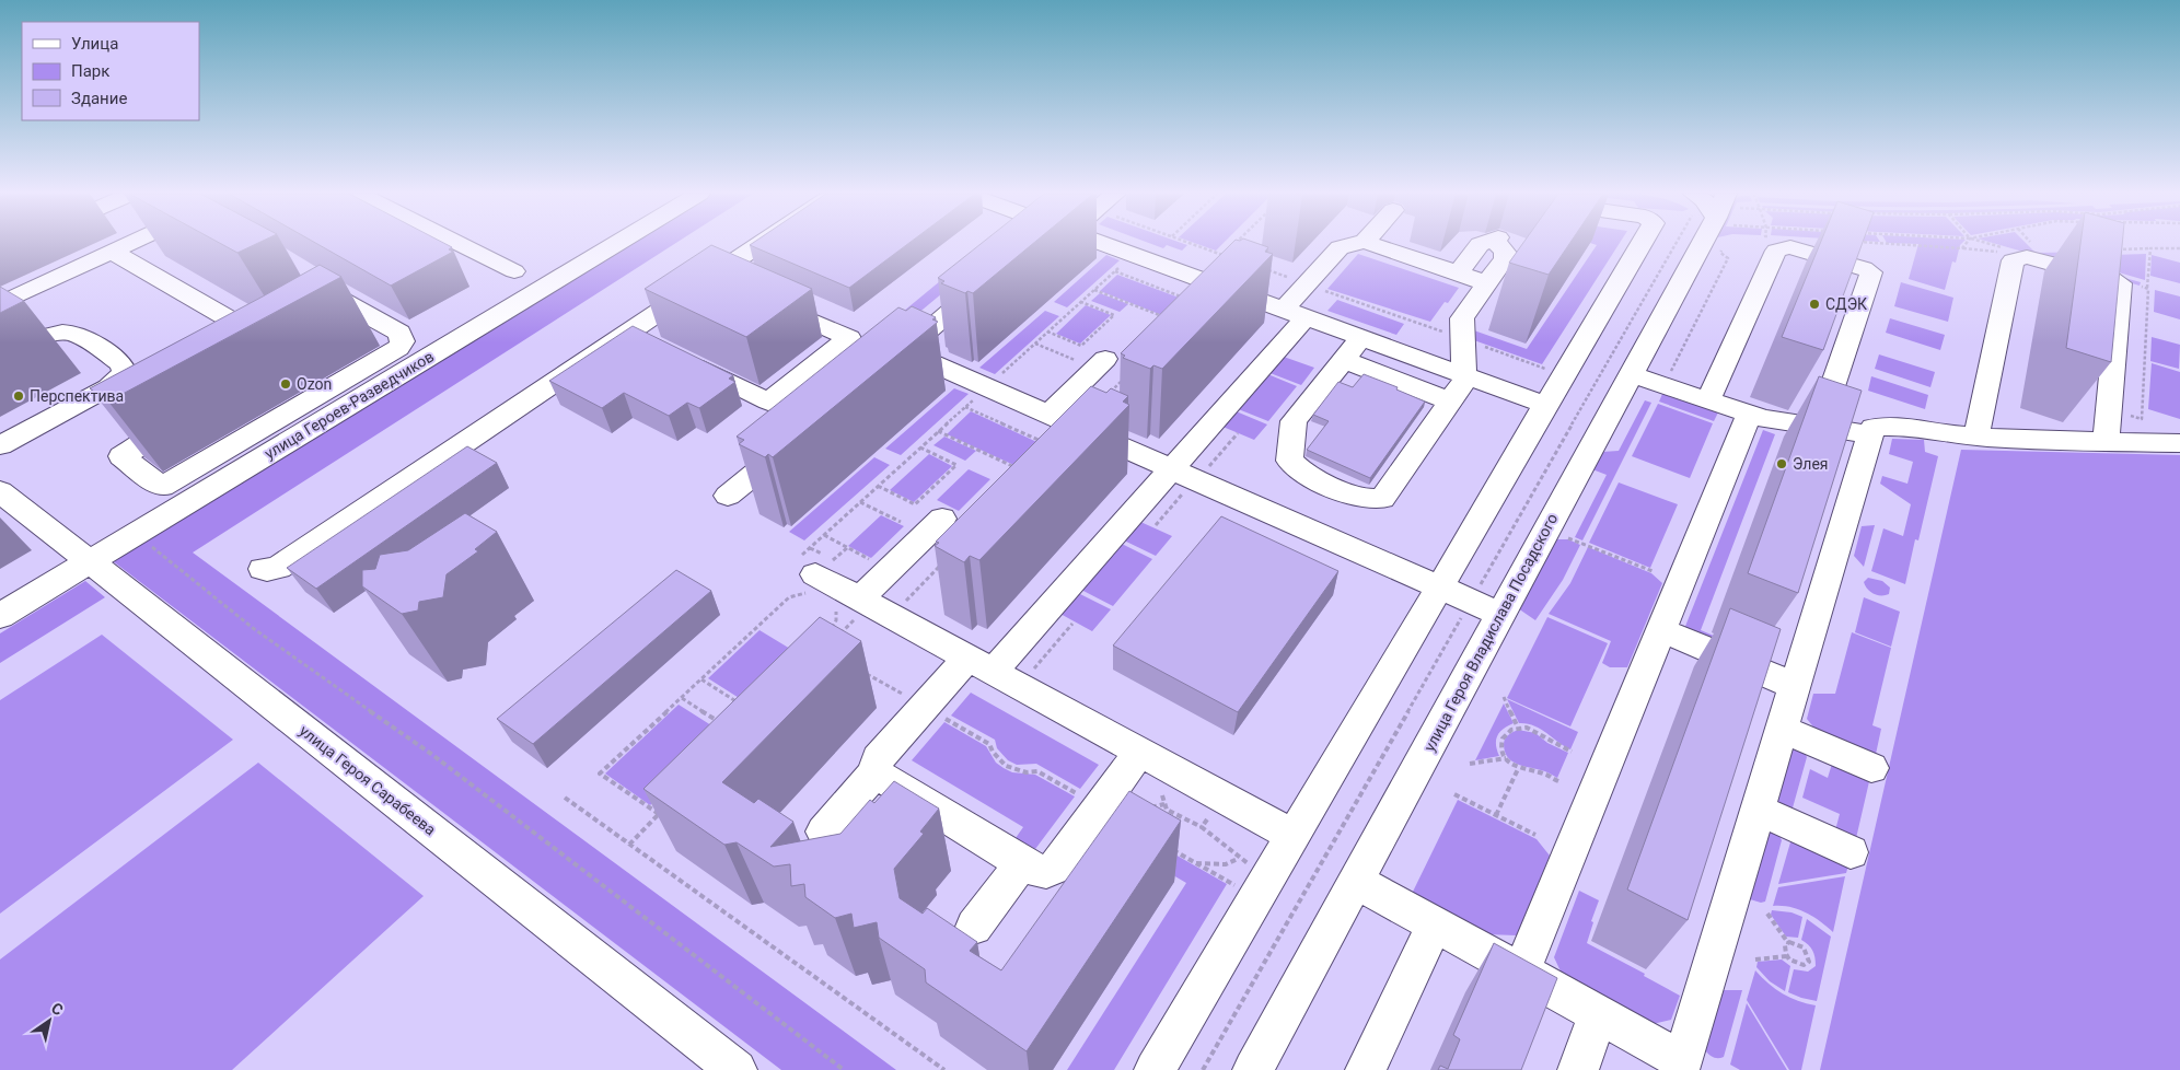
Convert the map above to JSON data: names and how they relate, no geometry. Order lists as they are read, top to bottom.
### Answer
{
  "streets": {
    "street": ["улица Героев-Разведчиков", "улица Героя Владислава Посадского", "улица Героя Сарабеева"]
  },
  "crossings": [
    ["улица Героев-Разведчиков", "улица Героя Сарабеева"]
  ],
  "places": [
    "СДЭК",
    "Ozon",
    "Перспектива",
    "Элея"
  ],
  "legend": ["Улица", "Парк", "Здание"],
  "north": "top right"
}
